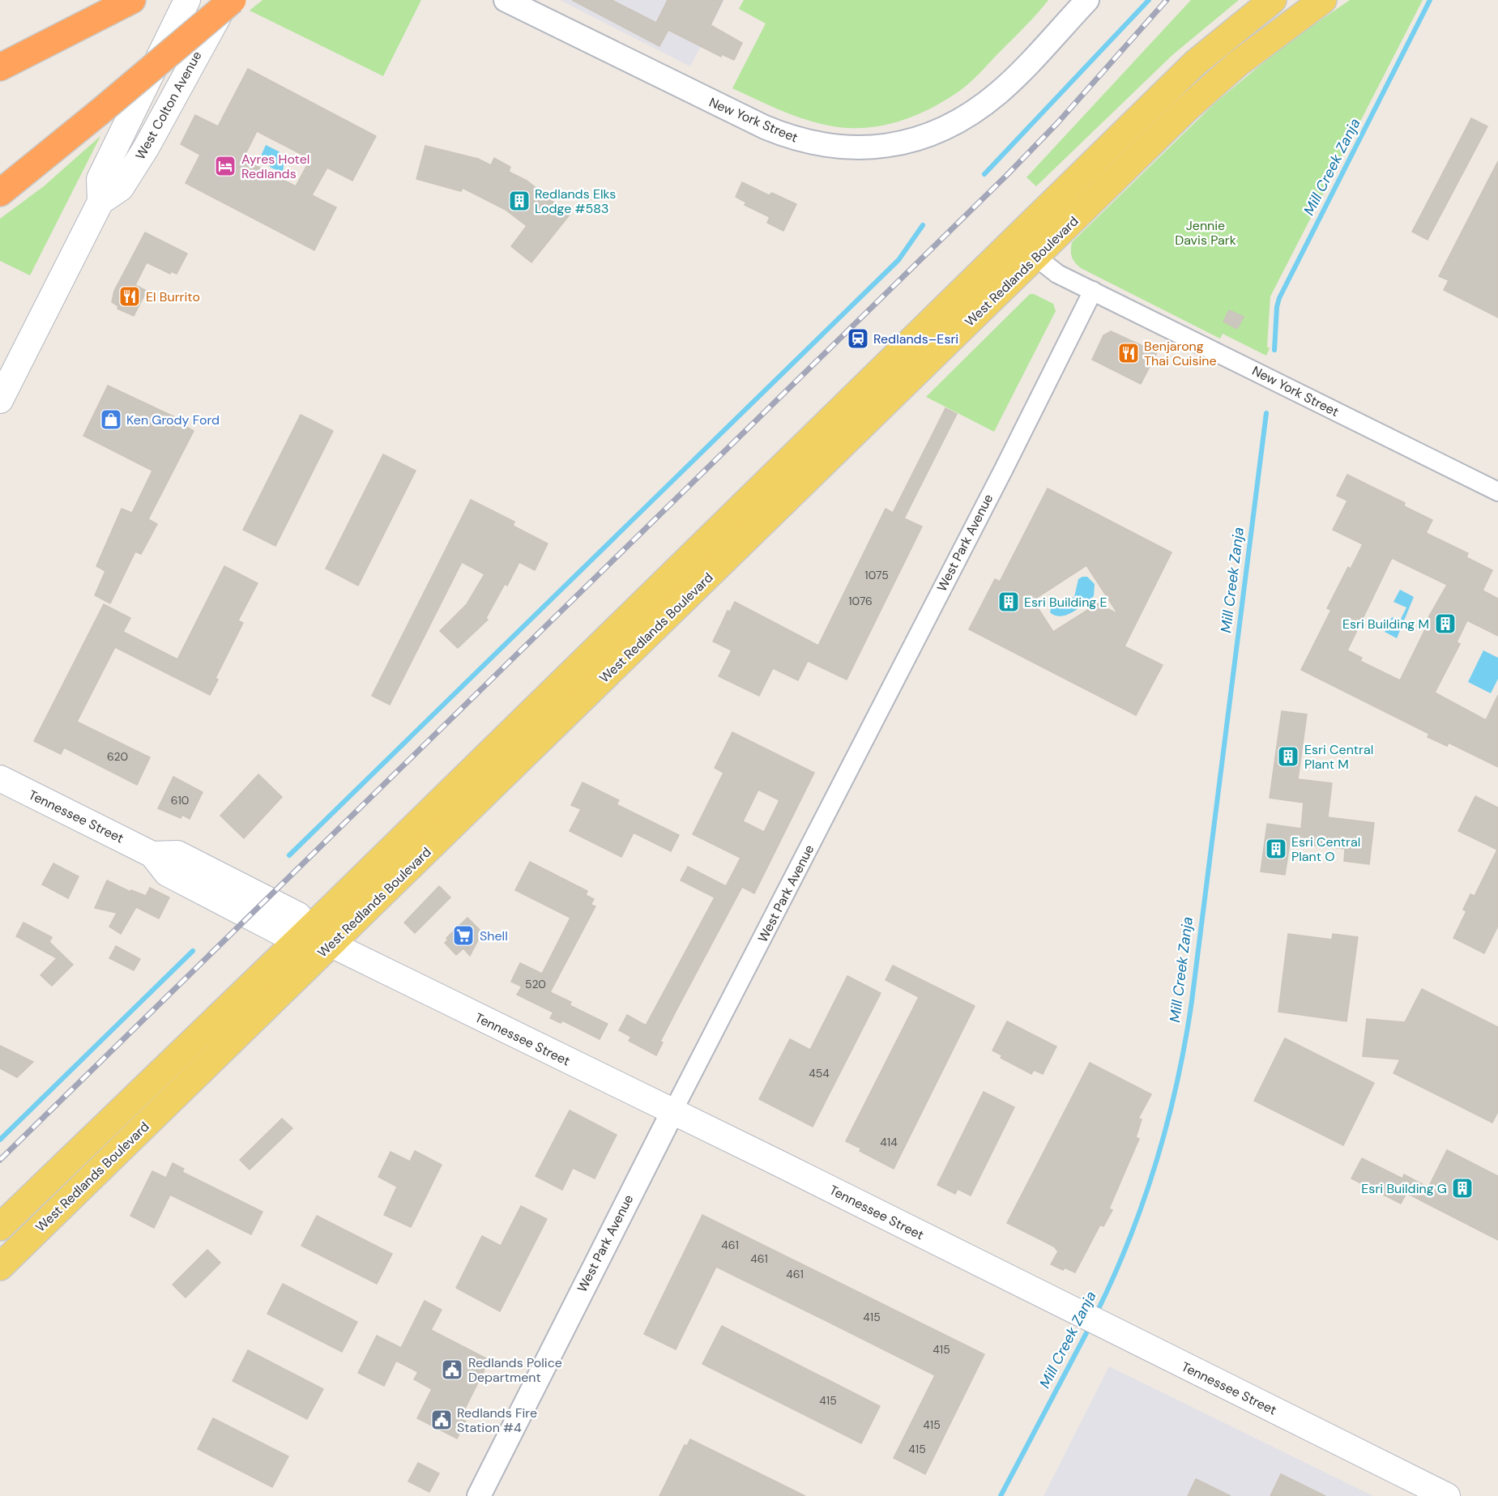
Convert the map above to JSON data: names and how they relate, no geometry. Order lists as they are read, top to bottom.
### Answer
{
  "streets": {
    "main road": ["West Colton Avenue", "West Redlands Boulevard", "Tennessee Street"],
    "street": ["New York Street", "West Park Avenue"]
  },
  "crossings": [
    ["New York Street", "West Redlands Boulevard"],
    ["New York Street", "West Park Avenue"],
    ["West Redlands Boulevard", "Tennessee Street"],
    ["West Park Avenue", "Tennessee Street"]
  ],
  "water": ["Mill Creek Zanja"],
  "parks": ["Jennie Davis Park"],
  "places": {
    "hotel": ["Ayres Hotel Redlands"],
    "building": [
      "Redlands Elks Lodge #583",
      "Esri Building E",
      "Esri Building M",
      "Esri Central Plant M",
      "Esri Central Plant O",
      "Esri Building G"
    ],
    "restaurant": ["El Burrito", "Benjarong Thai Cuisine"],
    "station": ["Redlands–Esri"],
    "shop": ["Ken Grody Ford"],
    "supermarket": ["Shell"],
    "public building": ["Redlands Police Department", "Redlands Fire Station #4"]
  },
  "house_numbers": [
    "1075",
    "1076",
    "620",
    "610",
    "520",
    "454",
    "414",
    "461",
    "461",
    "461",
    "415",
    "415",
    "415",
    "415",
    "415"
  ]
}
